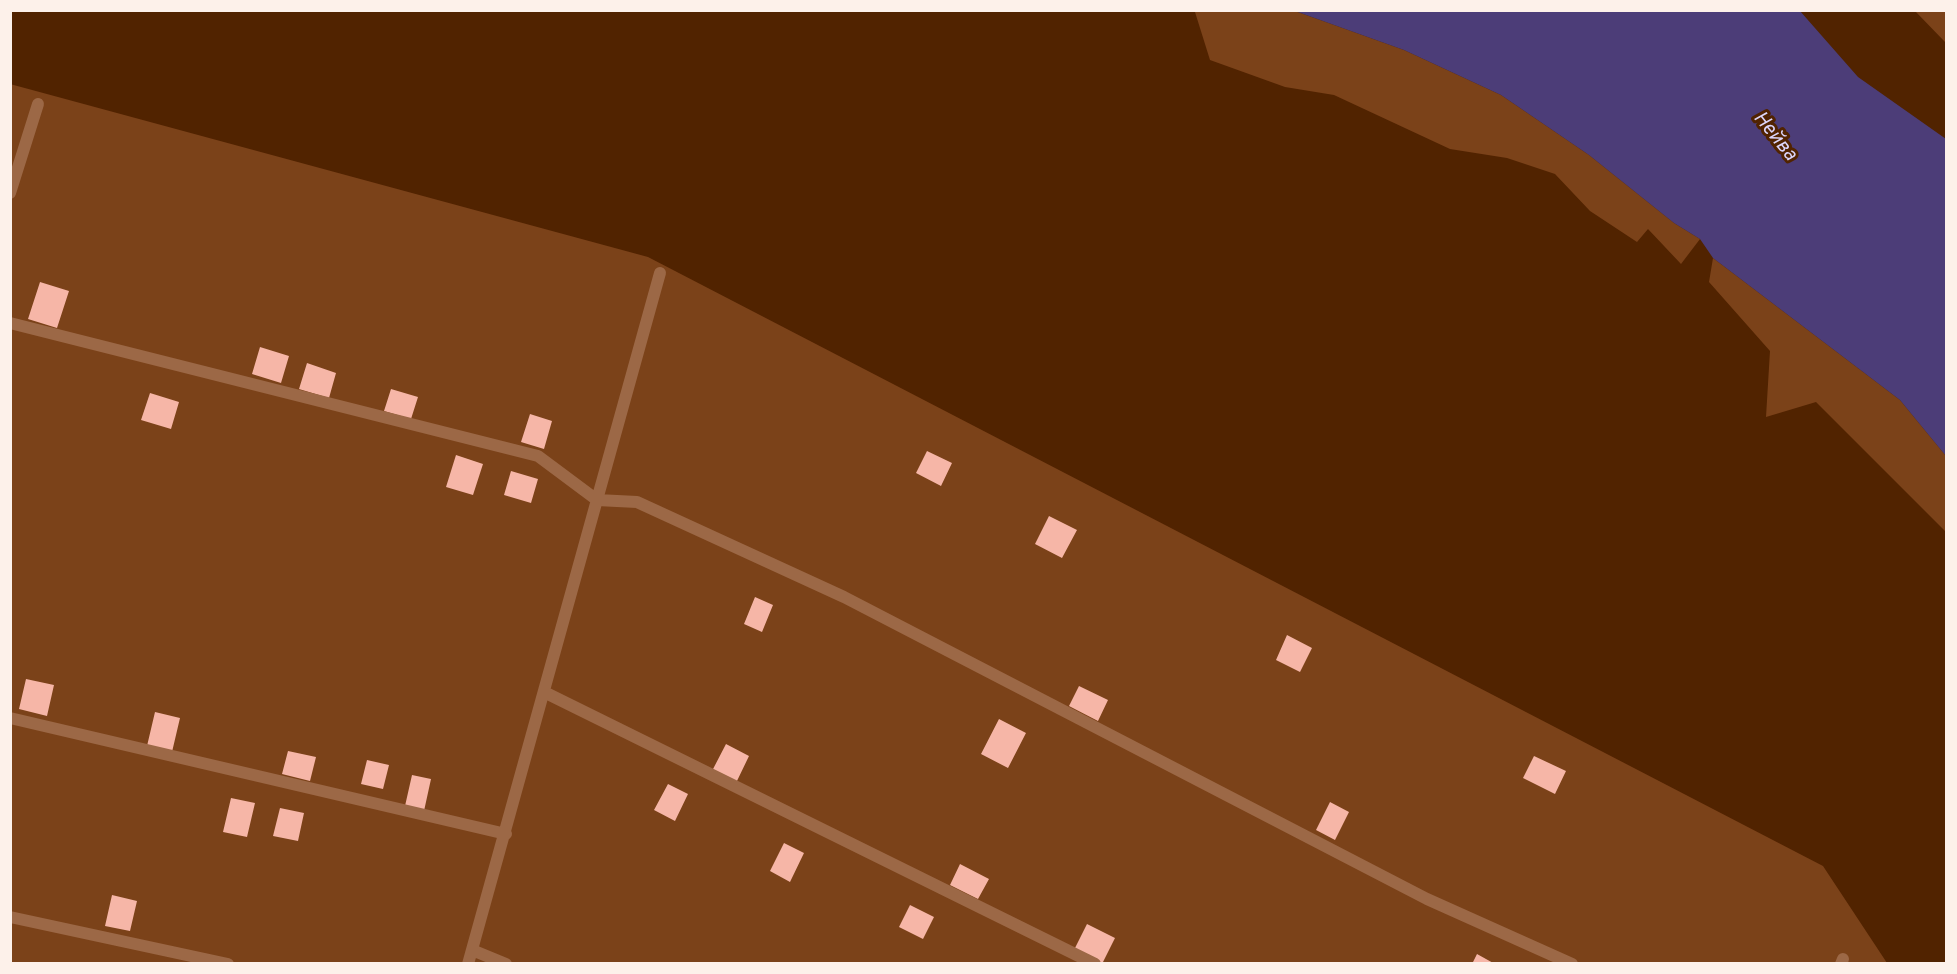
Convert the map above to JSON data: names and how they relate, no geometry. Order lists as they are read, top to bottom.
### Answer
{
  "water": ["Нейва"]
}
